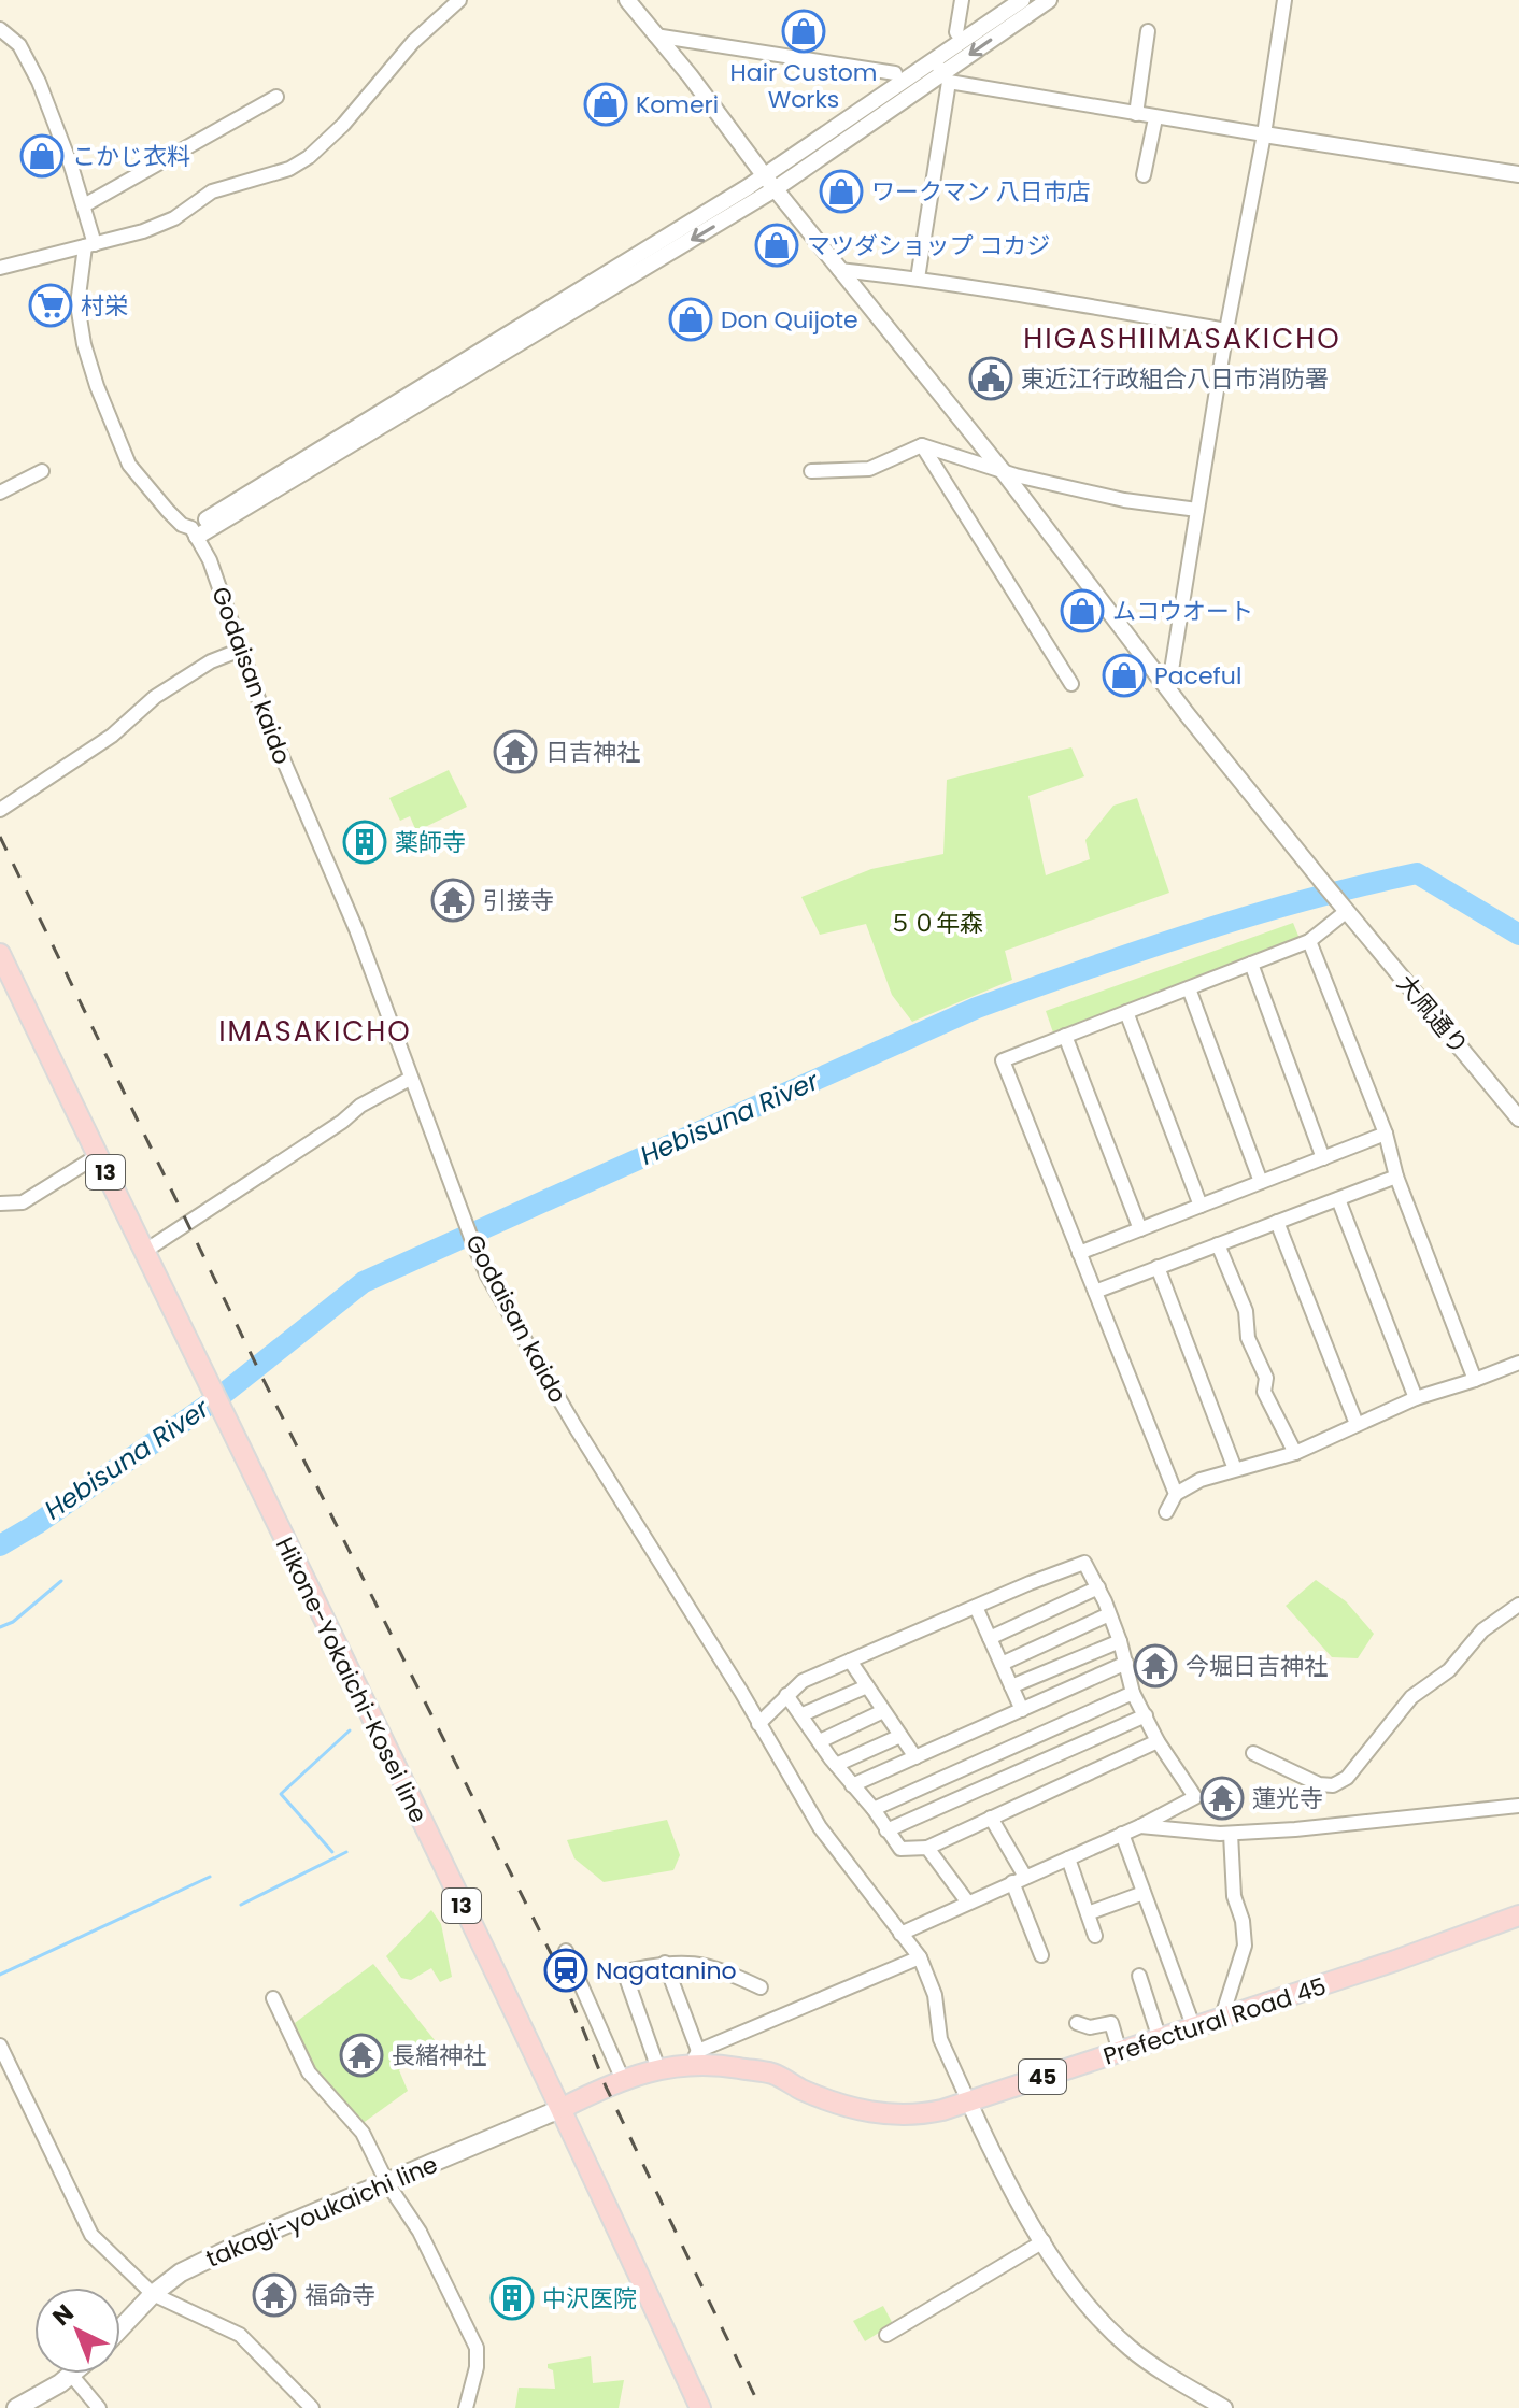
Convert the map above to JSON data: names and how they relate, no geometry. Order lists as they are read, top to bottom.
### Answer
{
  "streets": {
    "main road": [
      "13",
      "Hikone-Yokaichi-Kosei line",
      "Prefectural Road 45",
      "45",
      "takagi-youkaichi line"
    ],
    "street": ["Godaisan kaido", "大凧通り"]
  },
  "crossings": [
    ["Godaisan kaido", "Prefectural Road 45"],
    ["Hikone-Yokaichi-Kosei line", "Prefectural Road 45"],
    ["Hikone-Yokaichi-Kosei line", "takagi-youkaichi line"],
    ["Prefectural Road 45", "takagi-youkaichi line"]
  ],
  "districts": ["HIGASHIIMASAKICHO", "IMASAKICHO"],
  "water": ["Hebisuna River"],
  "parks": ["５０年森"],
  "places": {
    "shop": [
      "Hair Custom Works",
      "Komeri",
      "こかじ衣料",
      "ワークマン 八日市店",
      "マツダショップ コカジ",
      "Don Quijote",
      "ムコウオート",
      "Paceful"
    ],
    "supermarket": ["村栄"],
    "public building": ["東近江行政組合八日市消防署"],
    "temple": [
      "日吉神社",
      "引接寺",
      "今堀日吉神社",
      "蓮光寺",
      "長緒神社",
      "福命寺"
    ],
    "building": ["薬師寺", "中沢医院"],
    "station": ["Nagatanino"]
  },
  "north": "top left"
}
